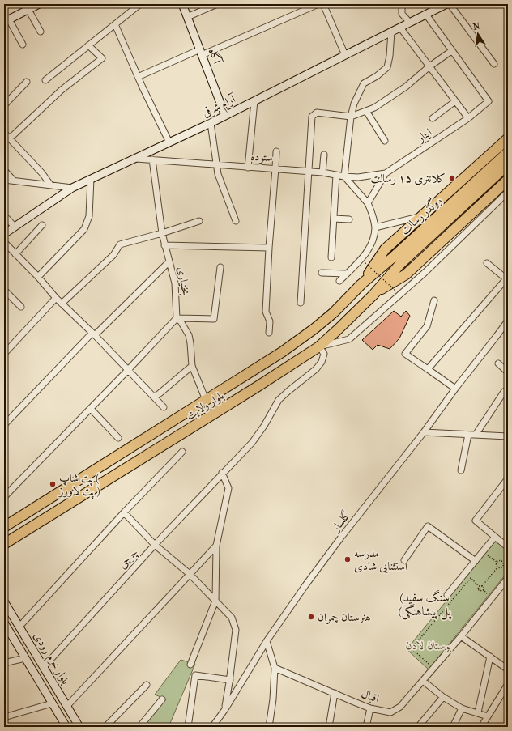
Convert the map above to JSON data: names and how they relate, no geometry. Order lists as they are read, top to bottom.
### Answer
{
  "streets": {
    "highway": ["روگذر رسالت", "بلوار ولایت"],
    "street": [
      "آگاه",
      "آرام شرقی",
      "ایثار",
      "ستوده",
      "بختیاری",
      "گلسار",
      "چرچی",
      "بلوار خرم رودی",
      "اقبال"
    ]
  },
  "crossings": [
    ["آگاه", "آرام شرقی"],
    ["آرام شرقی", "ایثار"],
    ["آرام شرقی", "ستوده"],
    ["ایثار", "ستوده"],
    ["ستوده", "بختیاری"],
    ["روگذر رسالت", "بلوار ولایت"],
    ["بلوار ولایت", "چرچی"],
    ["چرچی", "بلوار خرم رودی"]
  ],
  "districts": ["(سنگ سفید (پل پیشاهنگی"],
  "parks": ["بوستان لادن"],
  "places": [
    "کلانتری ۱۵ رسالت",
    "پت شاپ ( پت لاورز )",
    "مدرسه استثنایی شادی",
    "هنرستان چمران"
  ],
  "north": "top"
}
